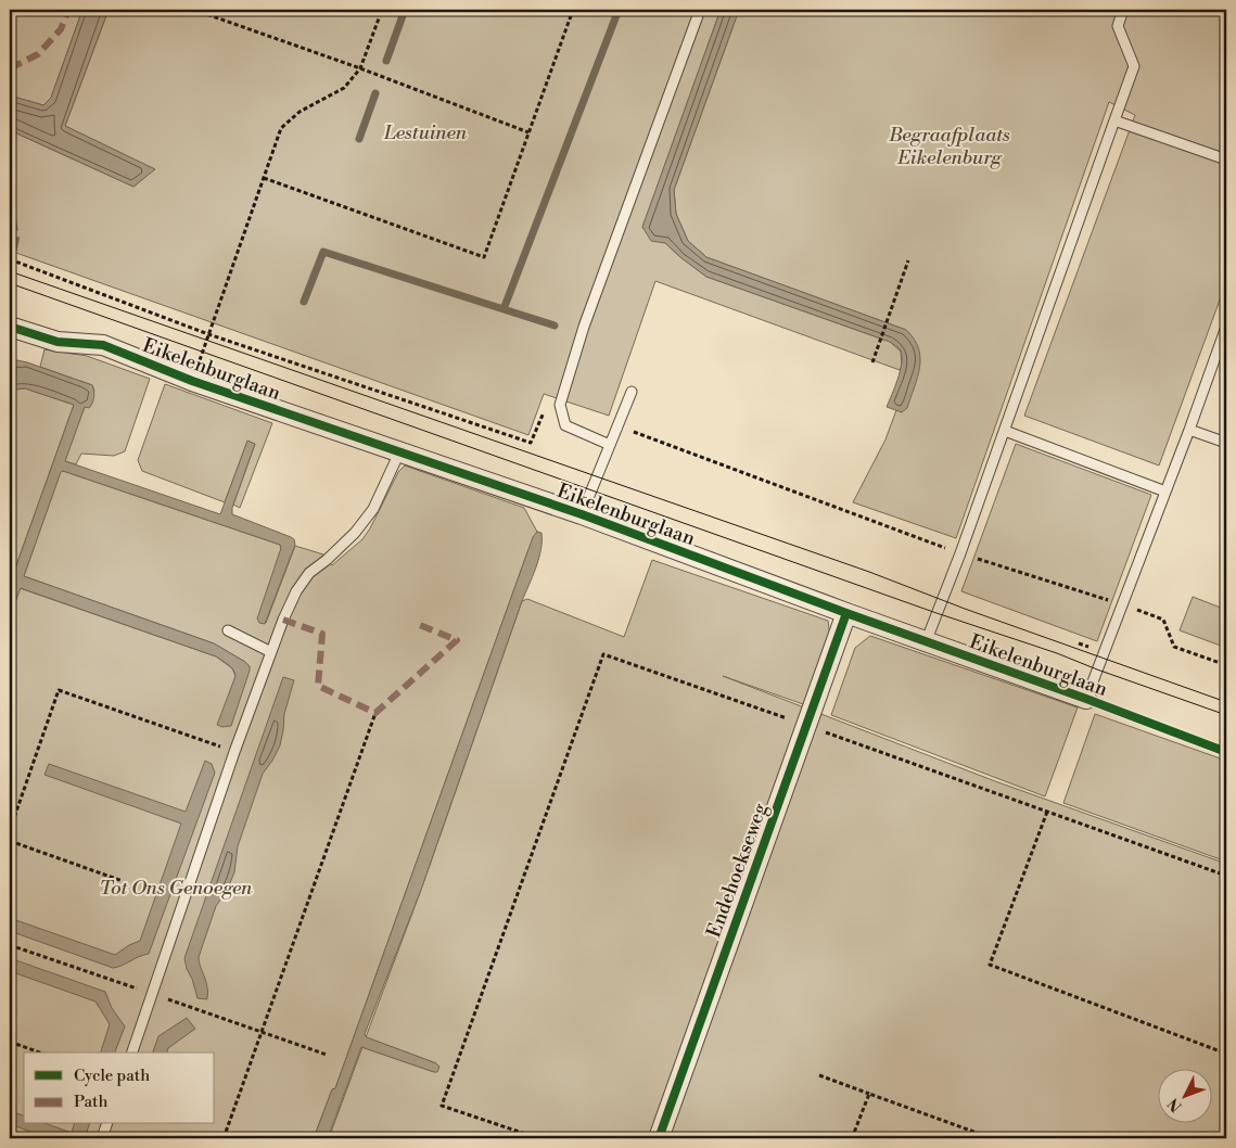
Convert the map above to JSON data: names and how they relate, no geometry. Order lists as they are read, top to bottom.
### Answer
{
  "streets": {
    "street": ["Eikelenburglaan", "Endehoekseweg"]
  },
  "crossings": [
    ["Eikelenburglaan", "Endehoekseweg"]
  ],
  "parks": ["Lestuinen", "Begraafplaats Eikelenburg", "Tot Ons Genoegen"],
  "legend": ["Cycle path", "Path"],
  "north": "bottom left"
}
